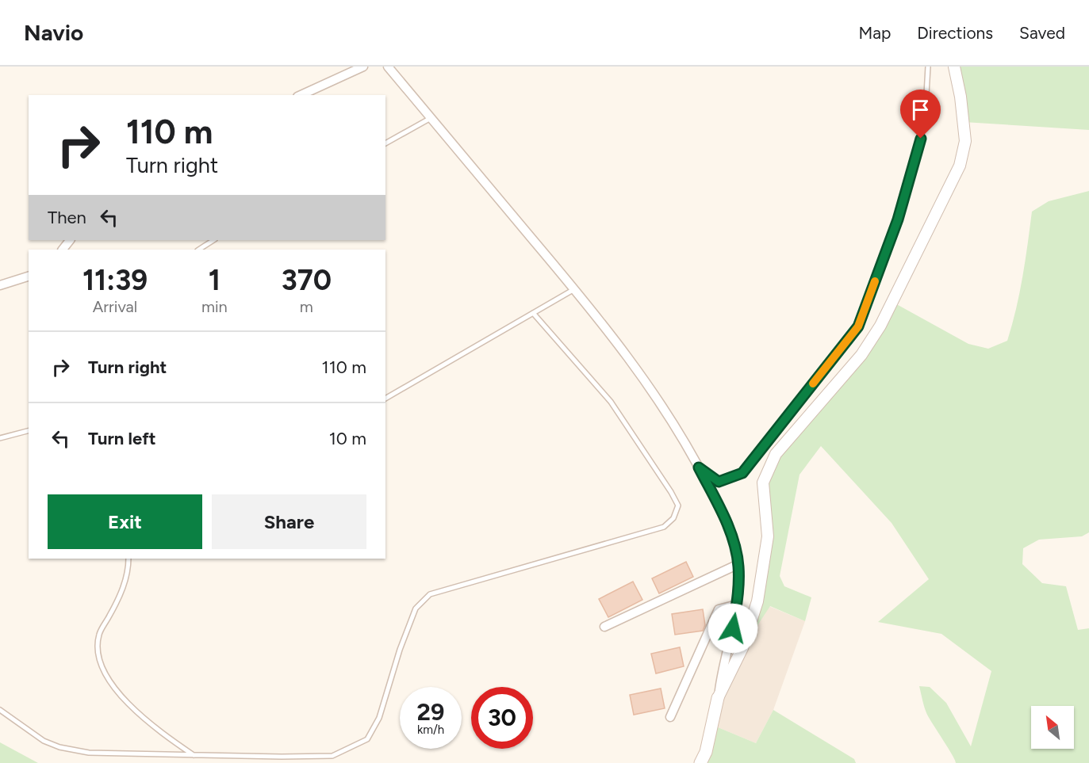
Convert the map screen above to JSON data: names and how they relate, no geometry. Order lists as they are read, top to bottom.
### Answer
{
  "north": "top left",
  "page": {
    "header": "Navio",
    "nav": ["Map", "Directions", "Saved"],
    "turn": ["110 m", "Turn right"],
    "then": "Then",
    "eta": [
      "11:39",
      "Arrival",
      "1",
      "min",
      "370",
      "m"
    ],
    "list": [
      {
        "name": "Turn right",
        "value": "110 m"
      },
      {
        "name": "Turn left",
        "value": "10 m"
      }
    ],
    "buttons": ["Exit", "Share"],
    "speed": "29 km/h",
    "limit": "30"
  }
}
